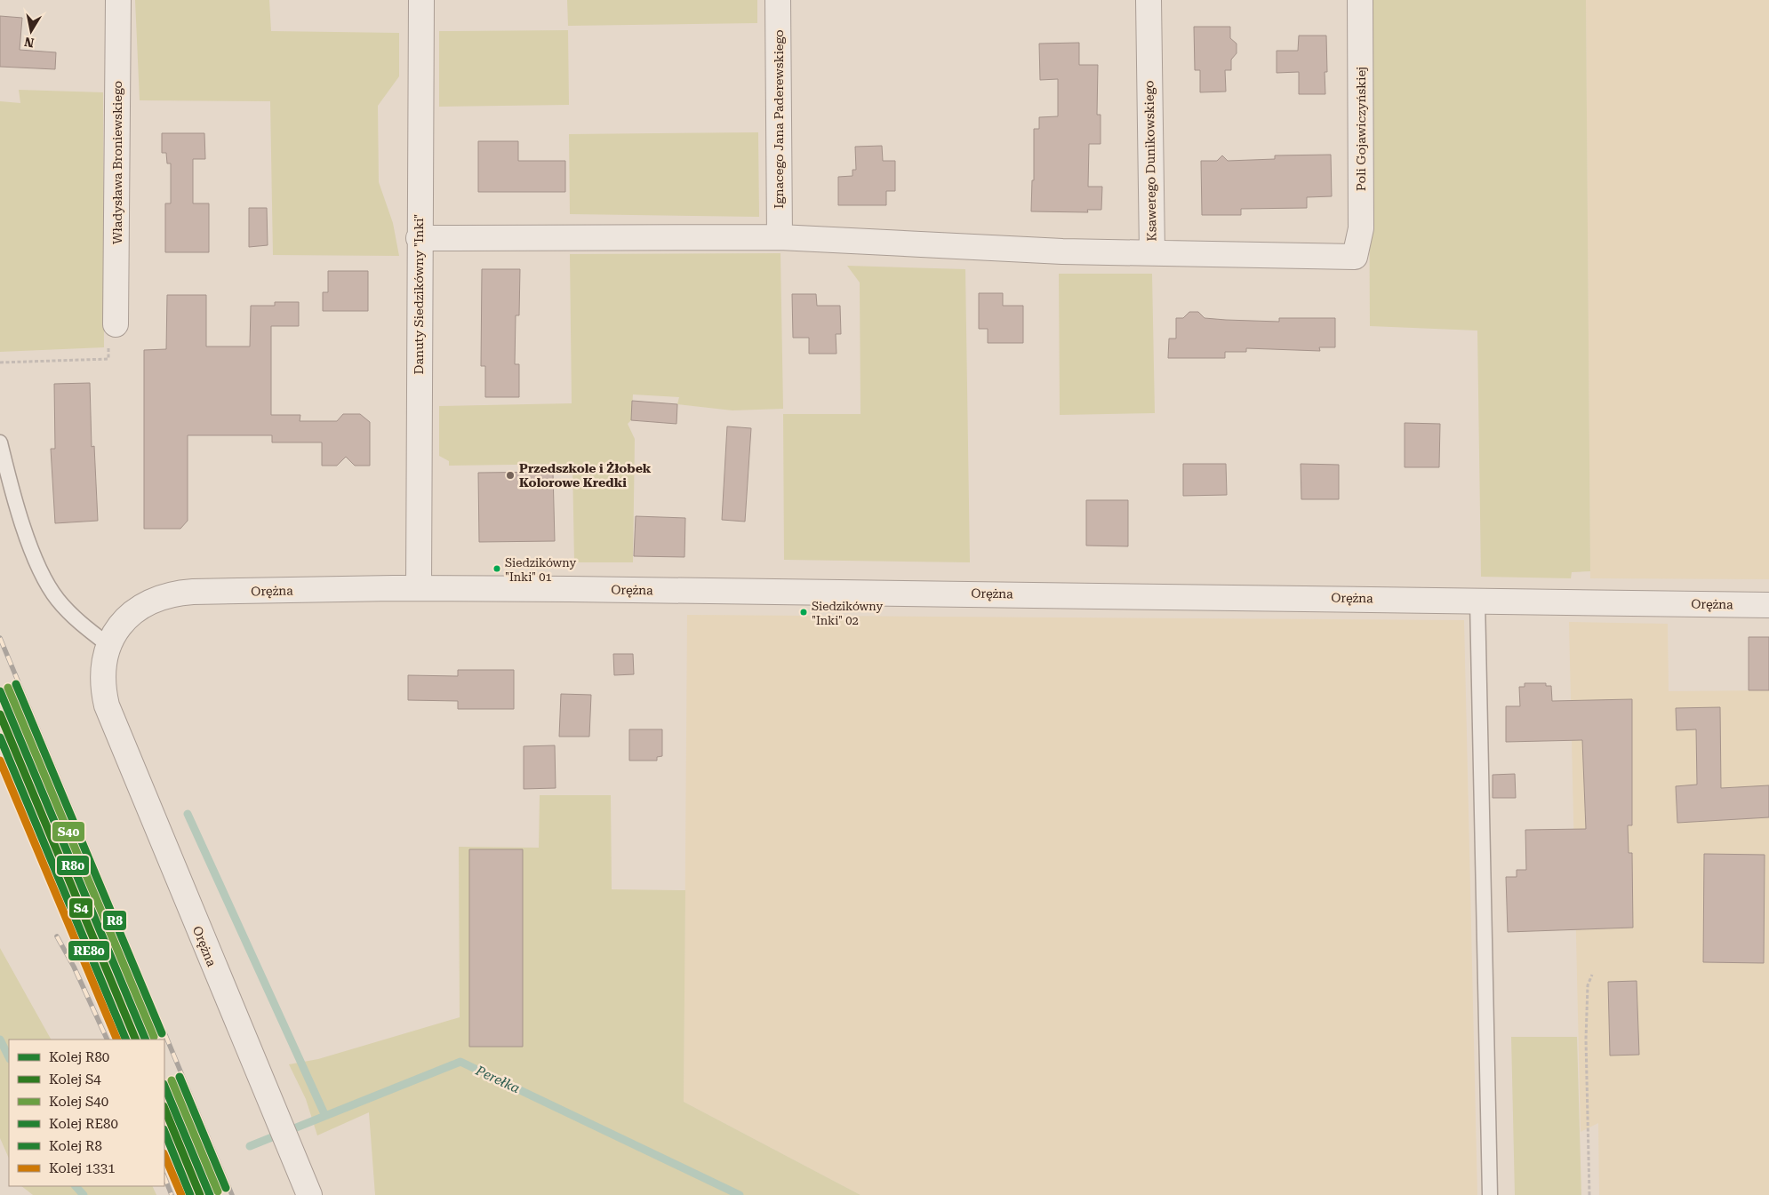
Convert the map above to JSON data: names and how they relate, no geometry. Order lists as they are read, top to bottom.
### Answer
{
  "streets": {
    "street": [
      "Ignacego Jana Paderewskiego",
      "Poli Gojawiczyńskiej",
      "Ksawerego Dunikowskiego",
      "Władysława Broniewskiego",
      "Danuty Siedzikówny \"Inki\"",
      "Orężna"
    ]
  },
  "crossings": [
    ["Poli Gojawiczyńskiej", "Ksawerego Dunikowskiego"],
    ["Danuty Siedzikówny \"Inki\"", "Orężna"]
  ],
  "water": ["Perełka"],
  "places": ["Przedszkole i Żłobek Kolorowe Kredki", "Siedzikówny \"Inki\" 01", "Siedzikówny \"Inki\" 02"],
  "lines": [
    "rail line R8",
    "rail line S40",
    "rail line R80",
    "rail line S4",
    "rail line RE80",
    "rail line 1331"
  ],
  "legend": [
    "Kolej R80",
    "Kolej S4",
    "Kolej S40",
    "Kolej RE80",
    "Kolej R8",
    "Kolej 1331"
  ],
  "north": "bottom"
}
